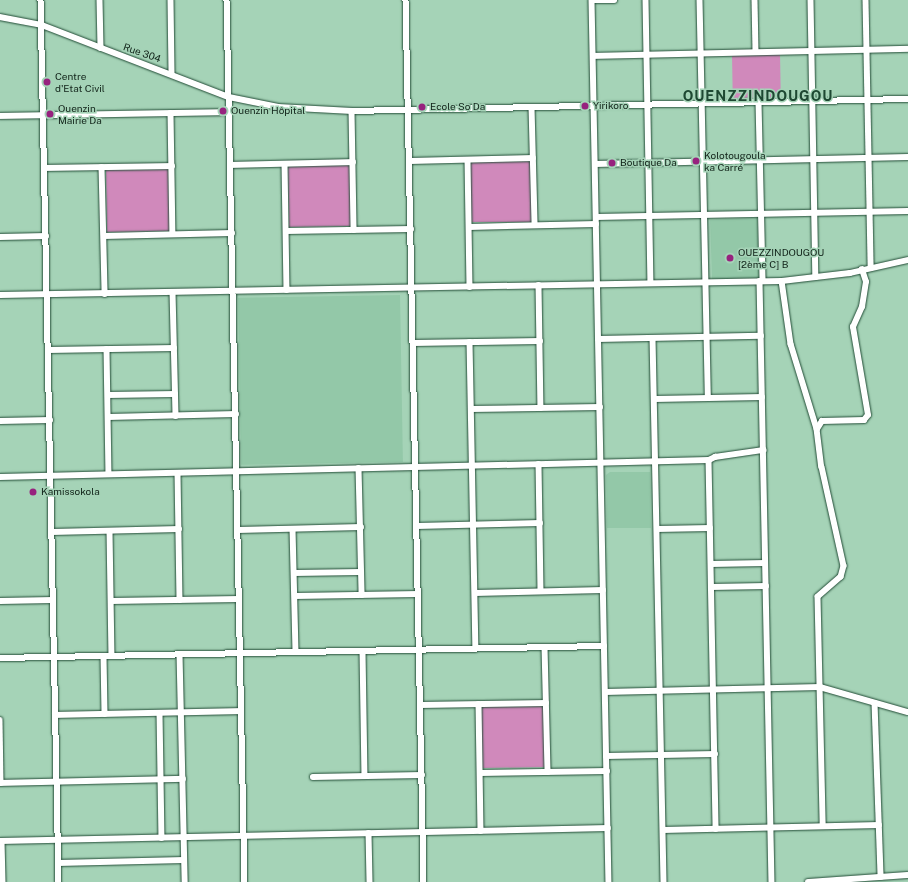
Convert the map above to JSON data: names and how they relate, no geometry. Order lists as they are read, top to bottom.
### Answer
{
  "streets": {
    "street": ["Rue 304"]
  },
  "districts": ["OUENZZINDOUGOU"],
  "places": [
    "Centre d'Etat Civil",
    "Yirikoro",
    "Ecole So Da",
    "Ouenzin Hôpital",
    "Ouenzin Mairie Da",
    "Kolotougoula ka Carré",
    "Boutique Da",
    "OUEZZINDOUGOU [2ème C] B",
    "Kamissokola"
  ]
}
